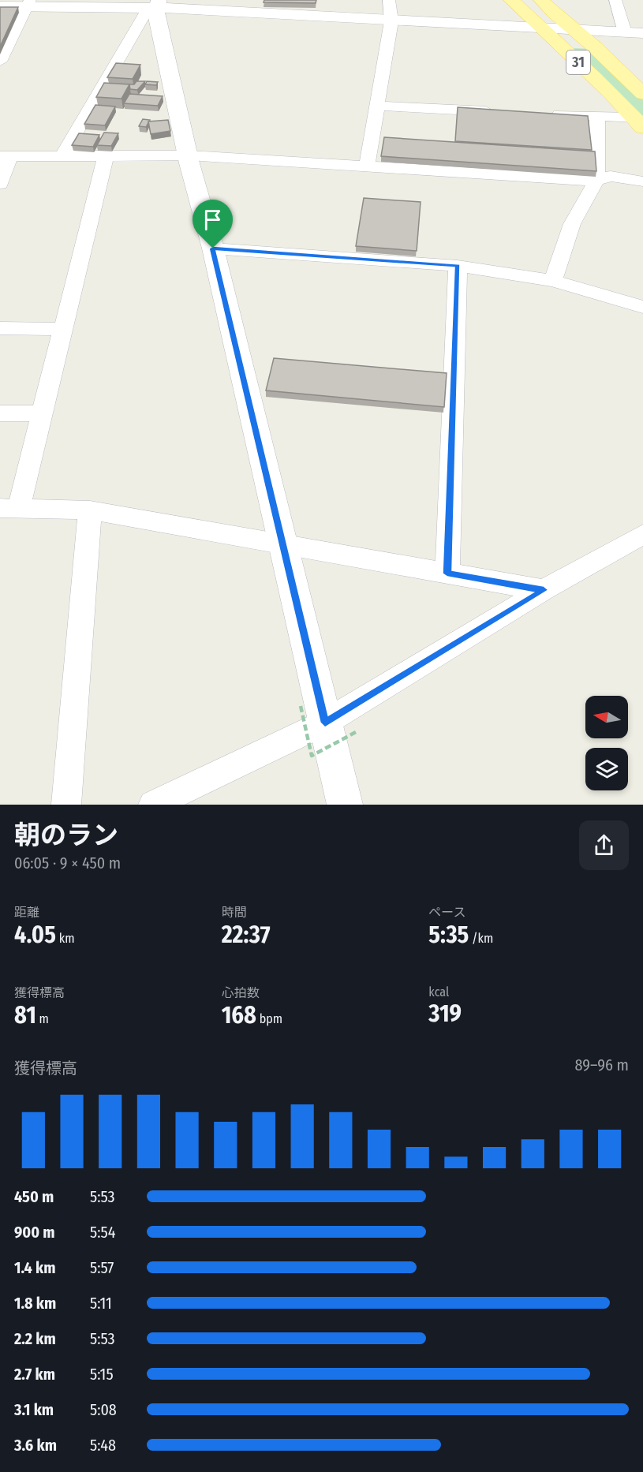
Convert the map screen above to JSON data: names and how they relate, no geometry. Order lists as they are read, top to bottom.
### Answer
{
  "streets": {
    "main road": ["31"]
  },
  "north": "left",
  "page": {
    "heading": ["朝のラン", "06:05 · 9 × 450 m"],
    "stats": [
      ["距離", "4.05 km"],
      ["時間", "22:37"],
      ["ペース", "5:35 /km"],
      ["獲得標高", "81 m"],
      ["心拍数", "168 bpm"],
      ["kcal", "319"]
    ],
    "chart": ["獲得標高", "89–96 m"],
    "list": [
      {
        "name": "450 m",
        "note": "5:53"
      },
      {
        "name": "900 m",
        "note": "5:54"
      },
      {
        "name": "1.4 km",
        "note": "5:57"
      },
      {
        "name": "1.8 km",
        "note": "5:11"
      },
      {
        "name": "2.2 km",
        "note": "5:53"
      },
      {
        "name": "2.7 km",
        "note": "5:15"
      },
      {
        "name": "3.1 km",
        "note": "5:08"
      },
      {
        "name": "3.6 km",
        "note": "5:48"
      }
    ]
  }
}
